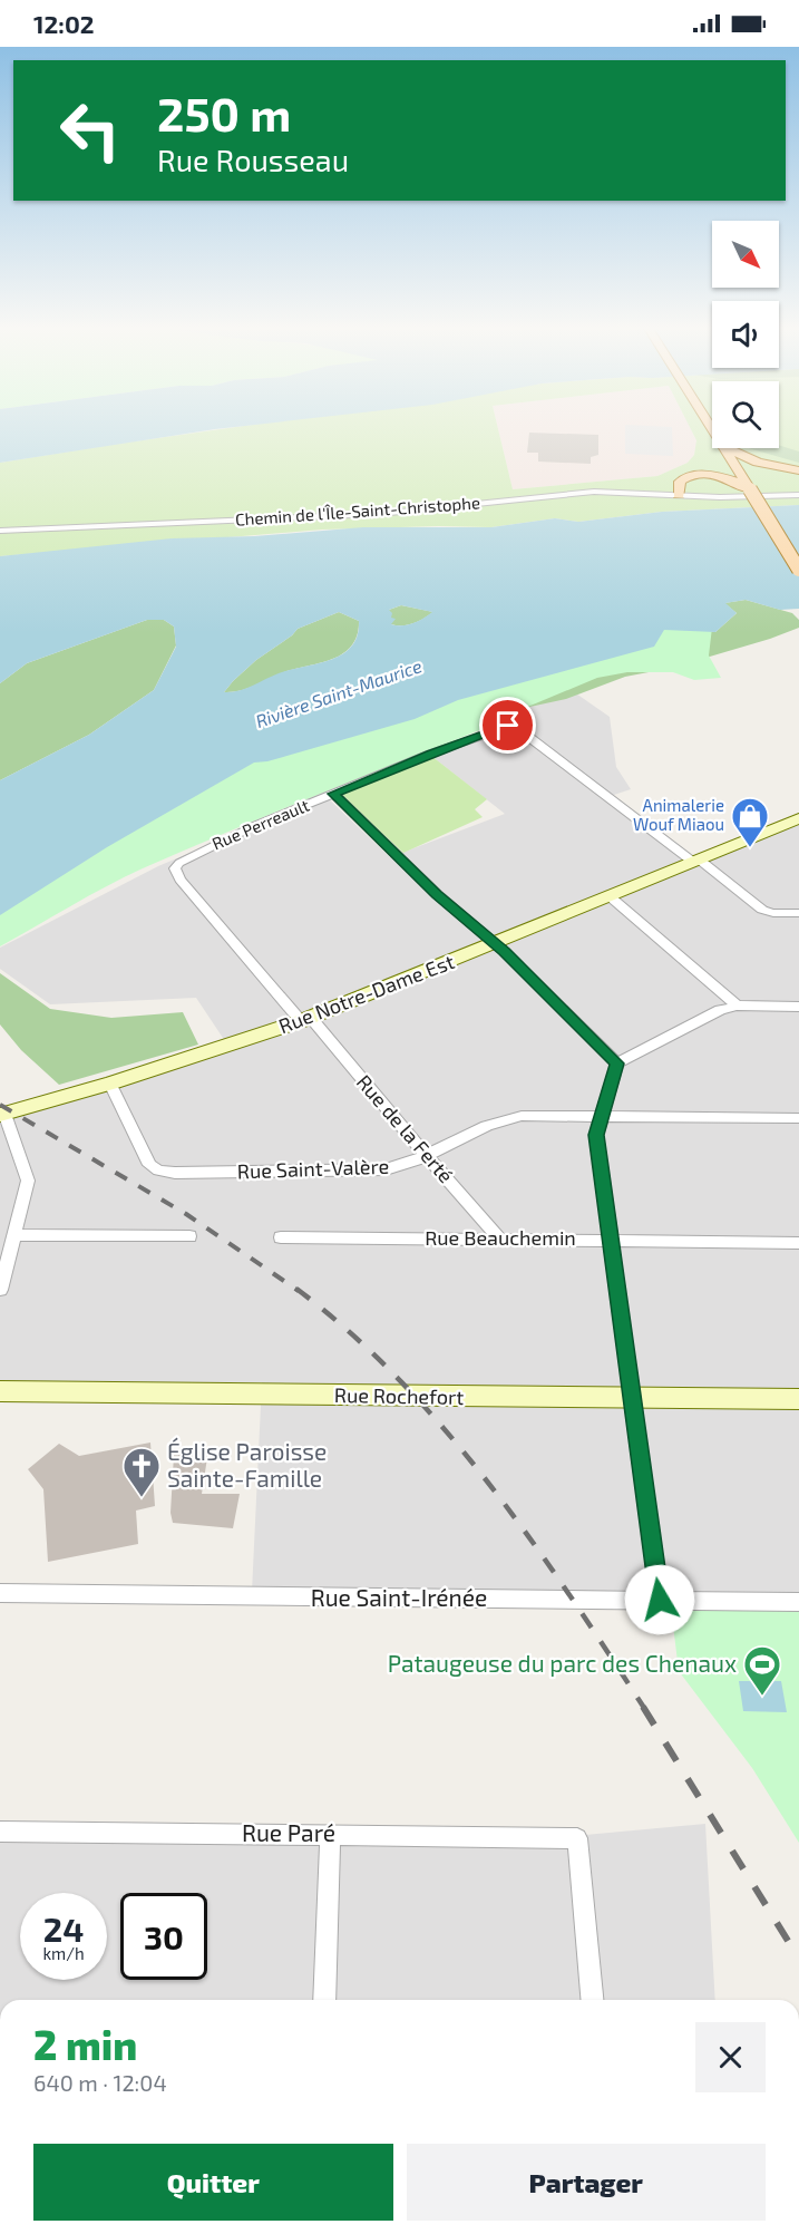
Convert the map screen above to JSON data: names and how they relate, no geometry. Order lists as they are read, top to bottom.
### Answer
{
  "streets": {
    "street": [
      "Chemin de l'Île-Saint-Christophe",
      "Rue Perreault",
      "Rue Notre-Dame Est",
      "Rue de la Ferté",
      "Rue Saint-Valère",
      "Rue Beauchemin",
      "Rue Rochefort",
      "Rue Saint-Irénée",
      "Rue Paré"
    ]
  },
  "crossings": [
    ["Rue Perreault", "Rue Notre-Dame Est"],
    ["Rue Perreault", "Rue de la Ferté"],
    ["Rue Notre-Dame Est", "Rue de la Ferté"],
    ["Rue Notre-Dame Est", "Rue Saint-Valère"],
    ["Rue de la Ferté", "Rue Saint-Valère"],
    ["Rue de la Ferté", "Rue Beauchemin"]
  ],
  "water": ["Rivière Saint-Maurice"],
  "places": {
    "shop": ["Animalerie Wouf Miaou"],
    "church": ["Église Paroisse Sainte-Famille"],
    "sports": ["Pataugeuse du parc des Chenaux"]
  },
  "north": "bottom right",
  "page": {
    "status": "12:02",
    "turn": ["250 m", "Rue Rousseau"],
    "speed": "24 km/h",
    "limit": "30",
    "heading": ["2 min", "640 m · 12:04"],
    "buttons": ["Quitter", "Partager"]
  }
}
